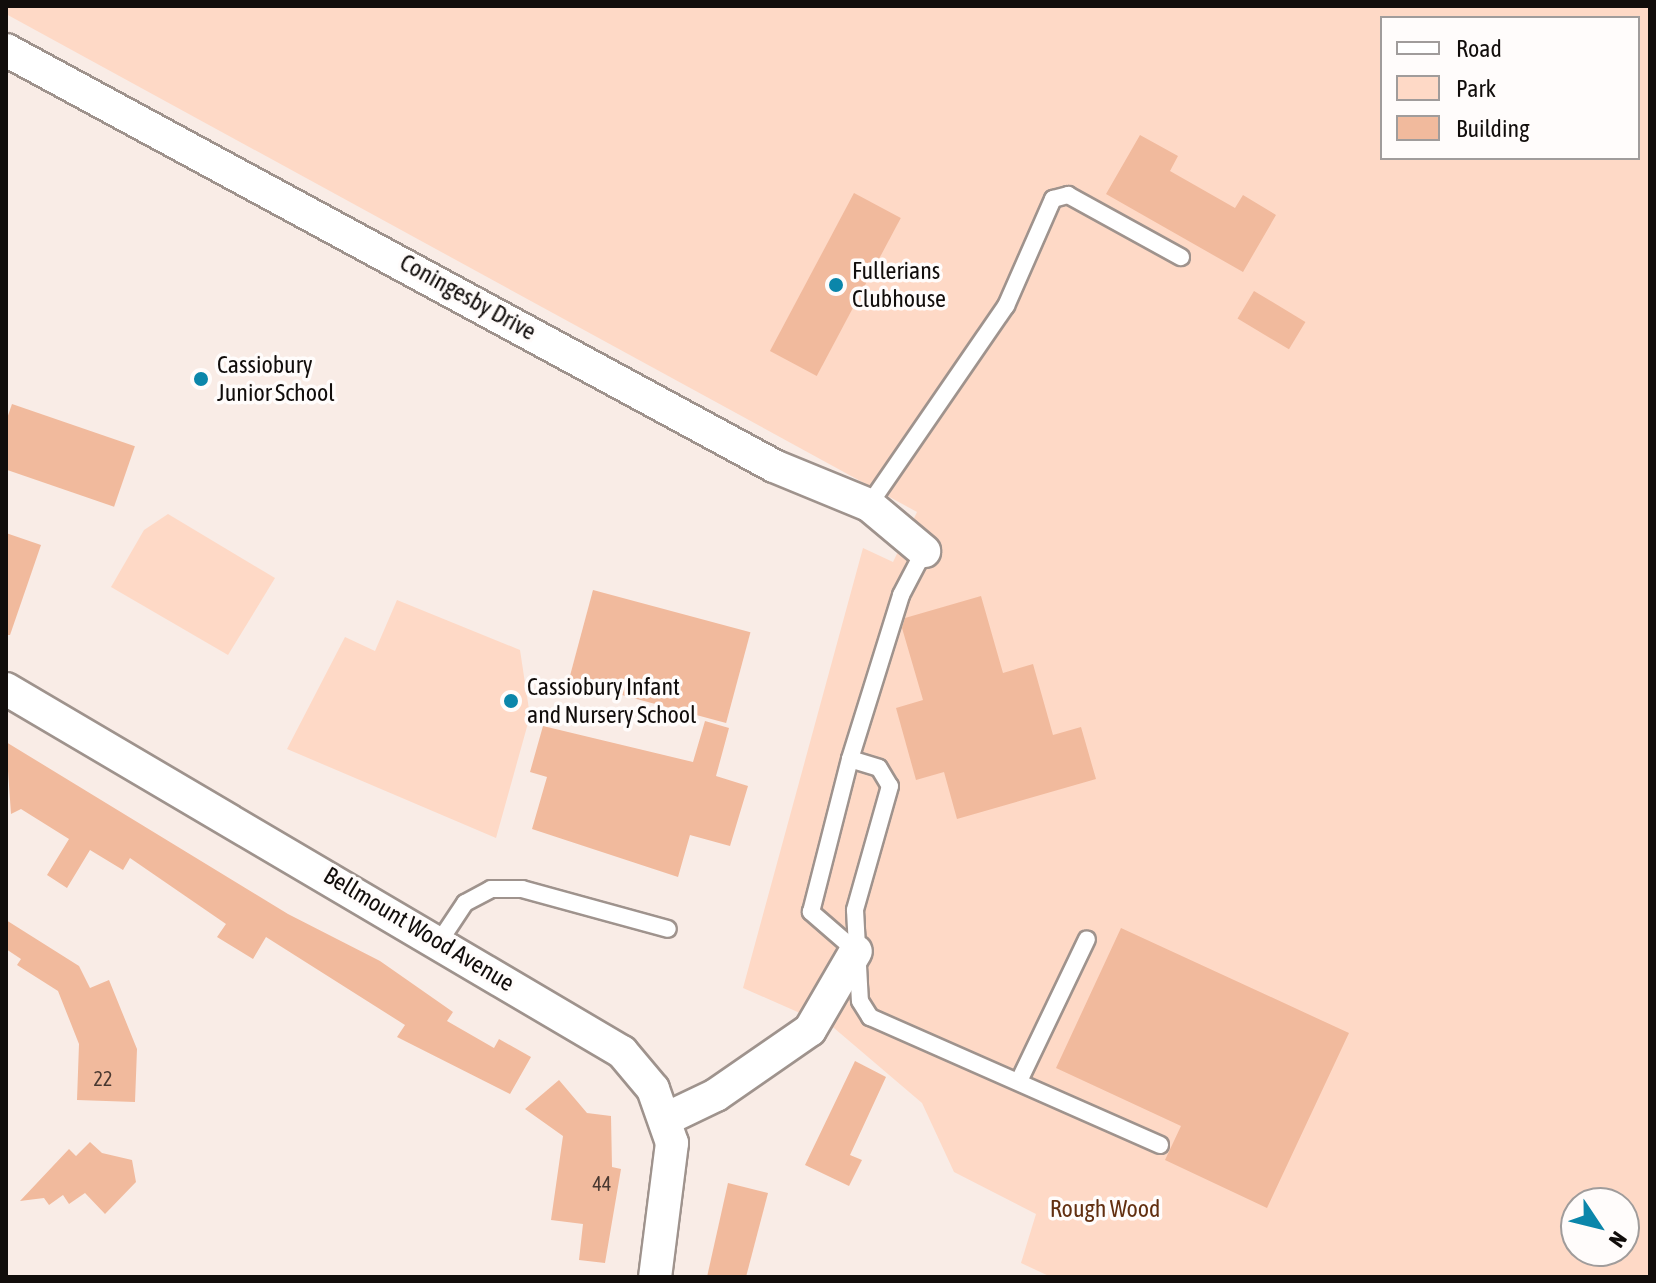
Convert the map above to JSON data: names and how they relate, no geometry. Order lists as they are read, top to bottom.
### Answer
{
  "streets": {
    "street": ["Coningesby Drive", "Bellmount Wood Avenue"]
  },
  "parks": ["Rough Wood"],
  "places": ["Fullerians Clubhouse", "Cassiobury Junior School", "Cassiobury Infant and Nursery School"],
  "house_numbers": ["22", "44"],
  "legend": ["Road", "Park", "Building"],
  "north": "bottom right"
}
